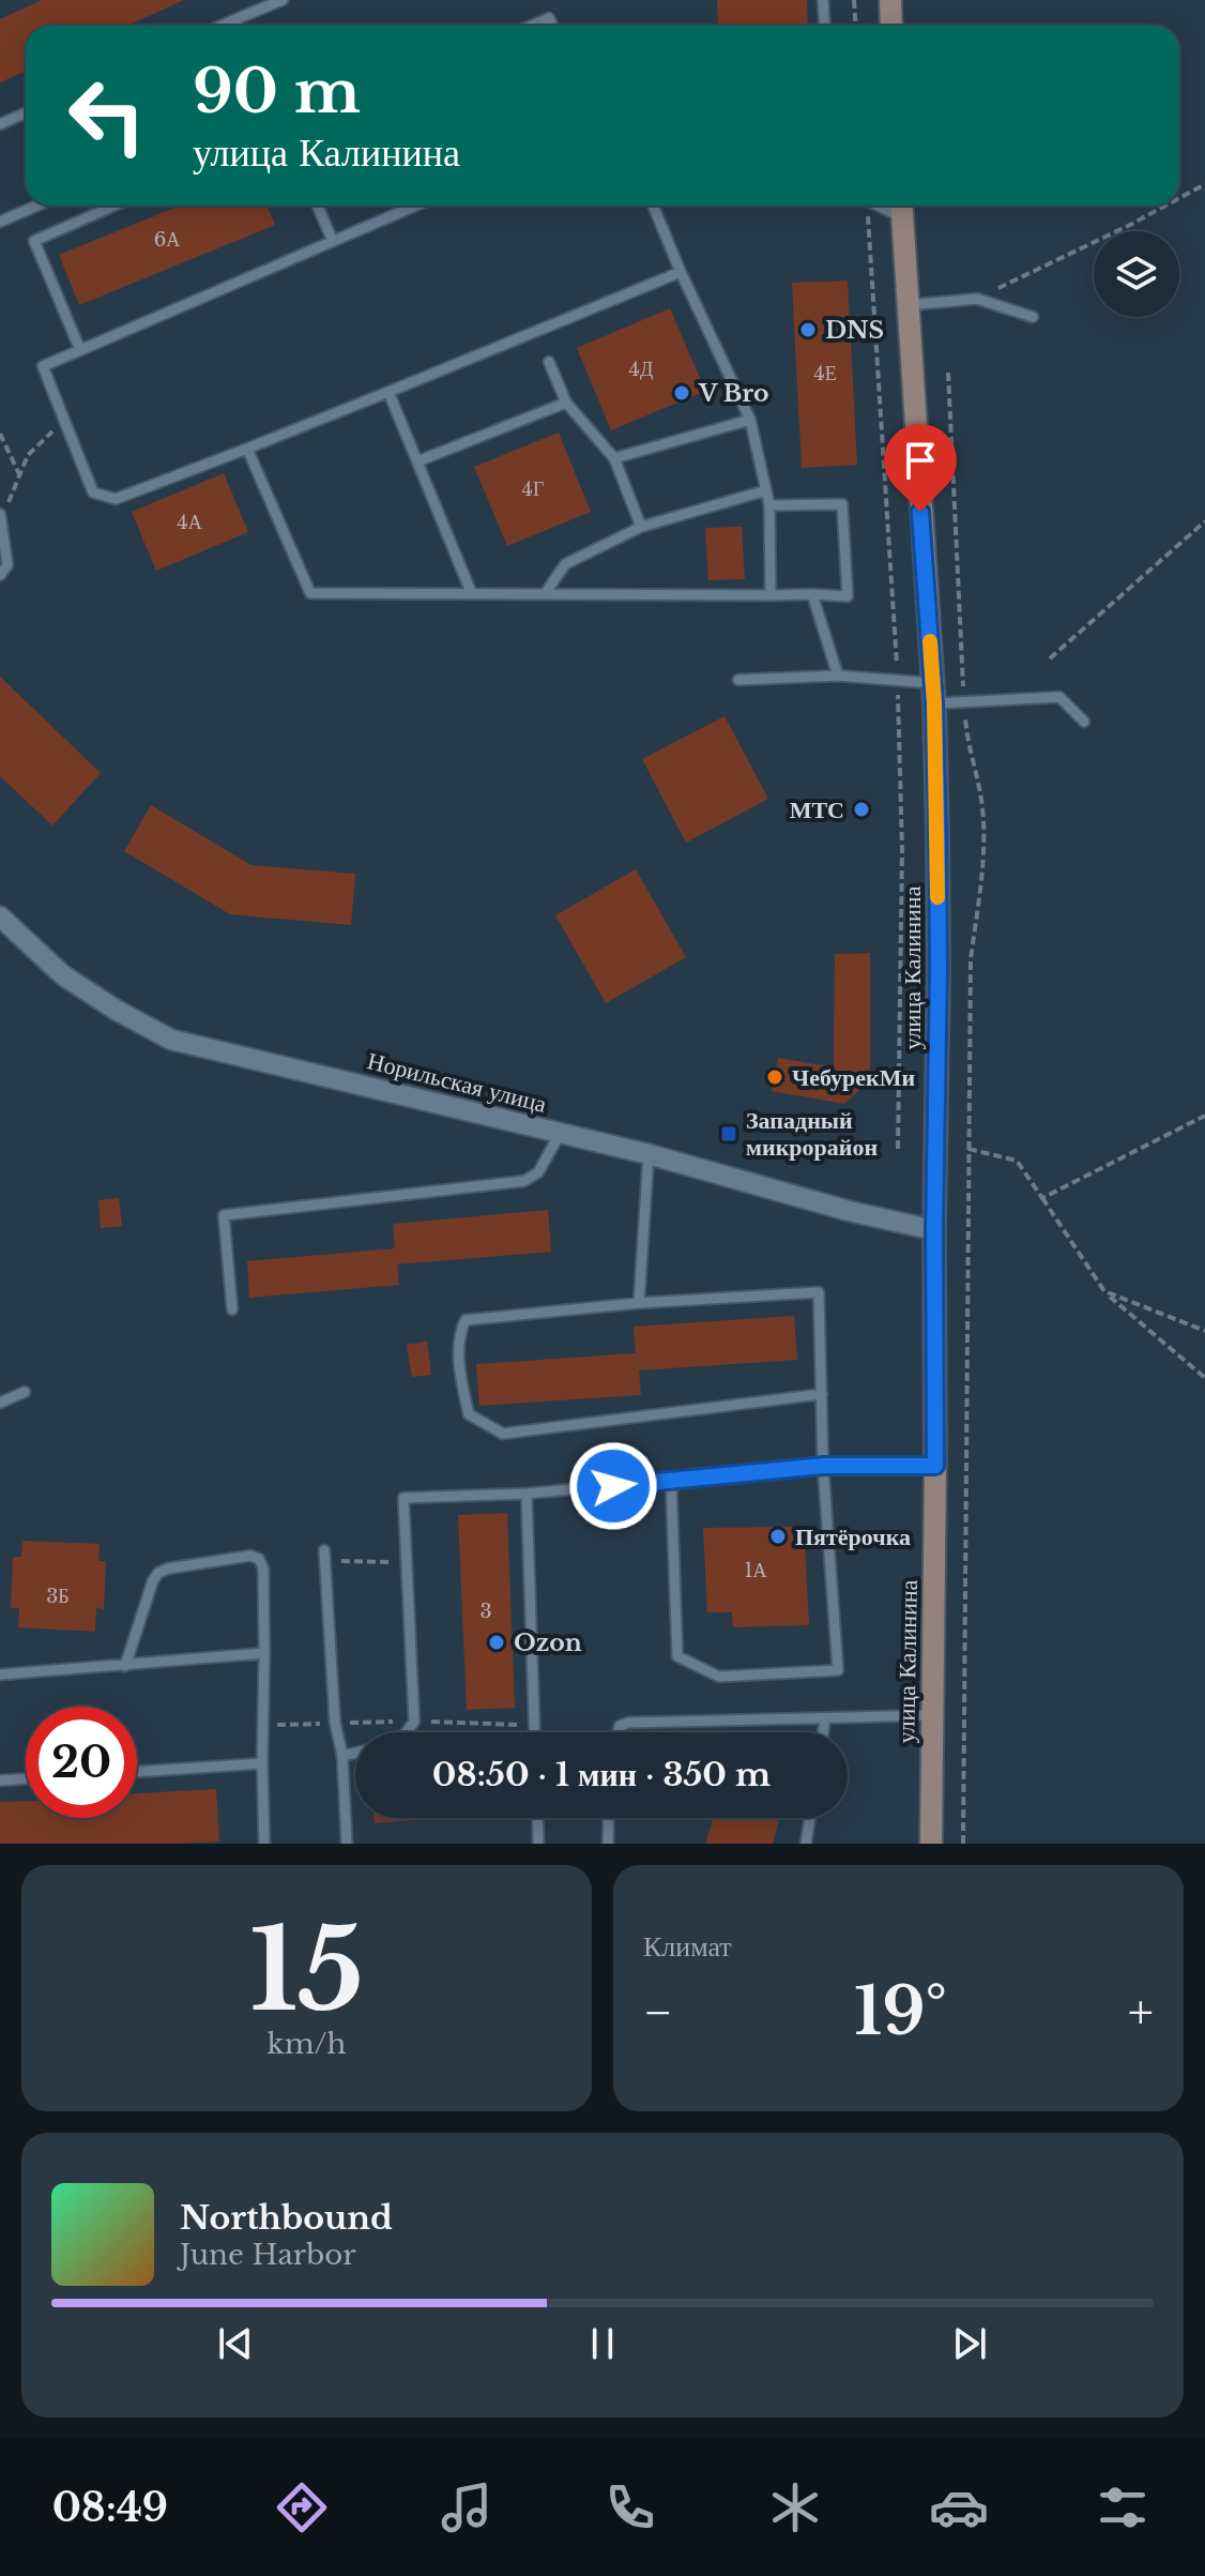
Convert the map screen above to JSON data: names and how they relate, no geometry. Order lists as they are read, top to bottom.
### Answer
{
  "streets": {
    "main road": ["улица Калинина"],
    "street": ["Норильская улица"]
  },
  "crossings": [
    ["улица Калинина", "Норильская улица"]
  ],
  "places": {
    "other": [
      "DNS",
      "V Bro",
      "МТС",
      "ЧебурекМи",
      "Пятёрочка",
      "Ozon"
    ],
    "transit": ["Западный микрорайон"]
  },
  "house_numbers": [
    "6А",
    "4Д",
    "4Е",
    "4Г",
    "4А",
    "1А",
    "3Б",
    "3"
  ],
  "page": {
    "turn": ["90 m", "улица Калинина"],
    "limit": "20",
    "trip": "08:50 · 1 мин · 350 m",
    "tile": [
      ["15", "km/h"],
      "Климат"
    ],
    "heat": ["−", "19°", "+"],
    "song": ["Northbound", "June Harbor"],
    "tabs": "08:49"
  }
}
